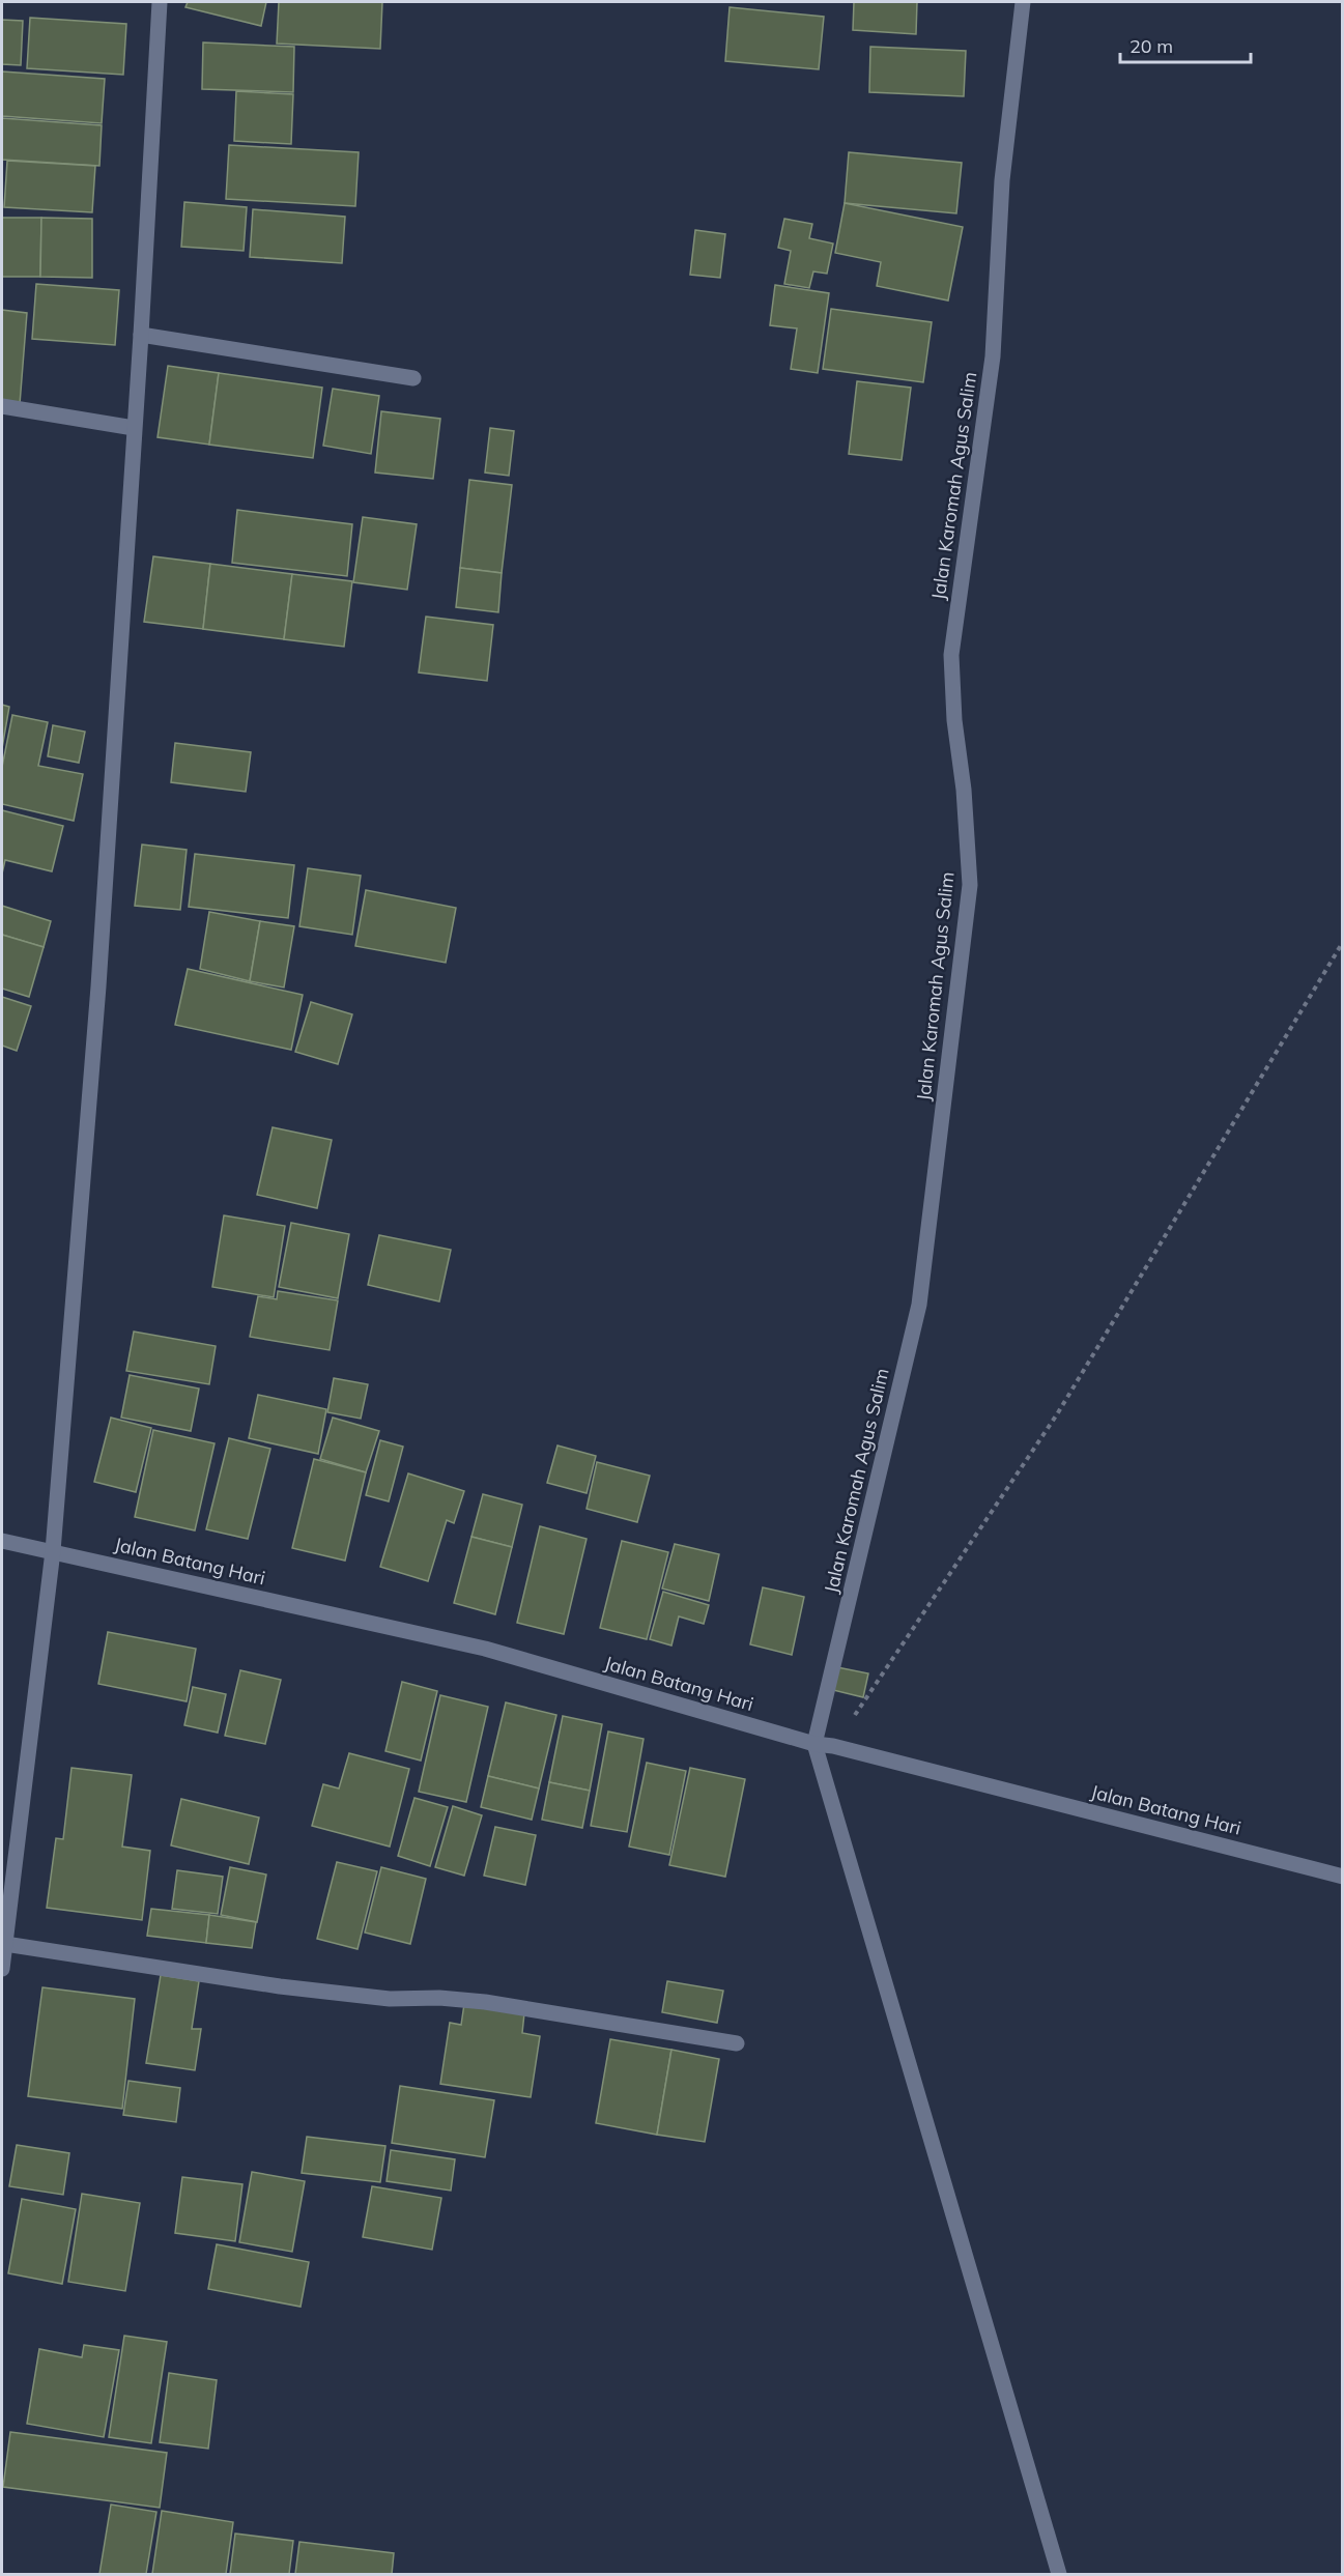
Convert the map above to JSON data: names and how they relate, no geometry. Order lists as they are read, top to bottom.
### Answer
{
  "streets": {
    "street": ["Jalan Karomah Agus Salim", "Jalan Batang Hari"]
  },
  "crossings": [
    ["Jalan Karomah Agus Salim", "Jalan Batang Hari"]
  ],
  "scale_bar": "20 m"
}
